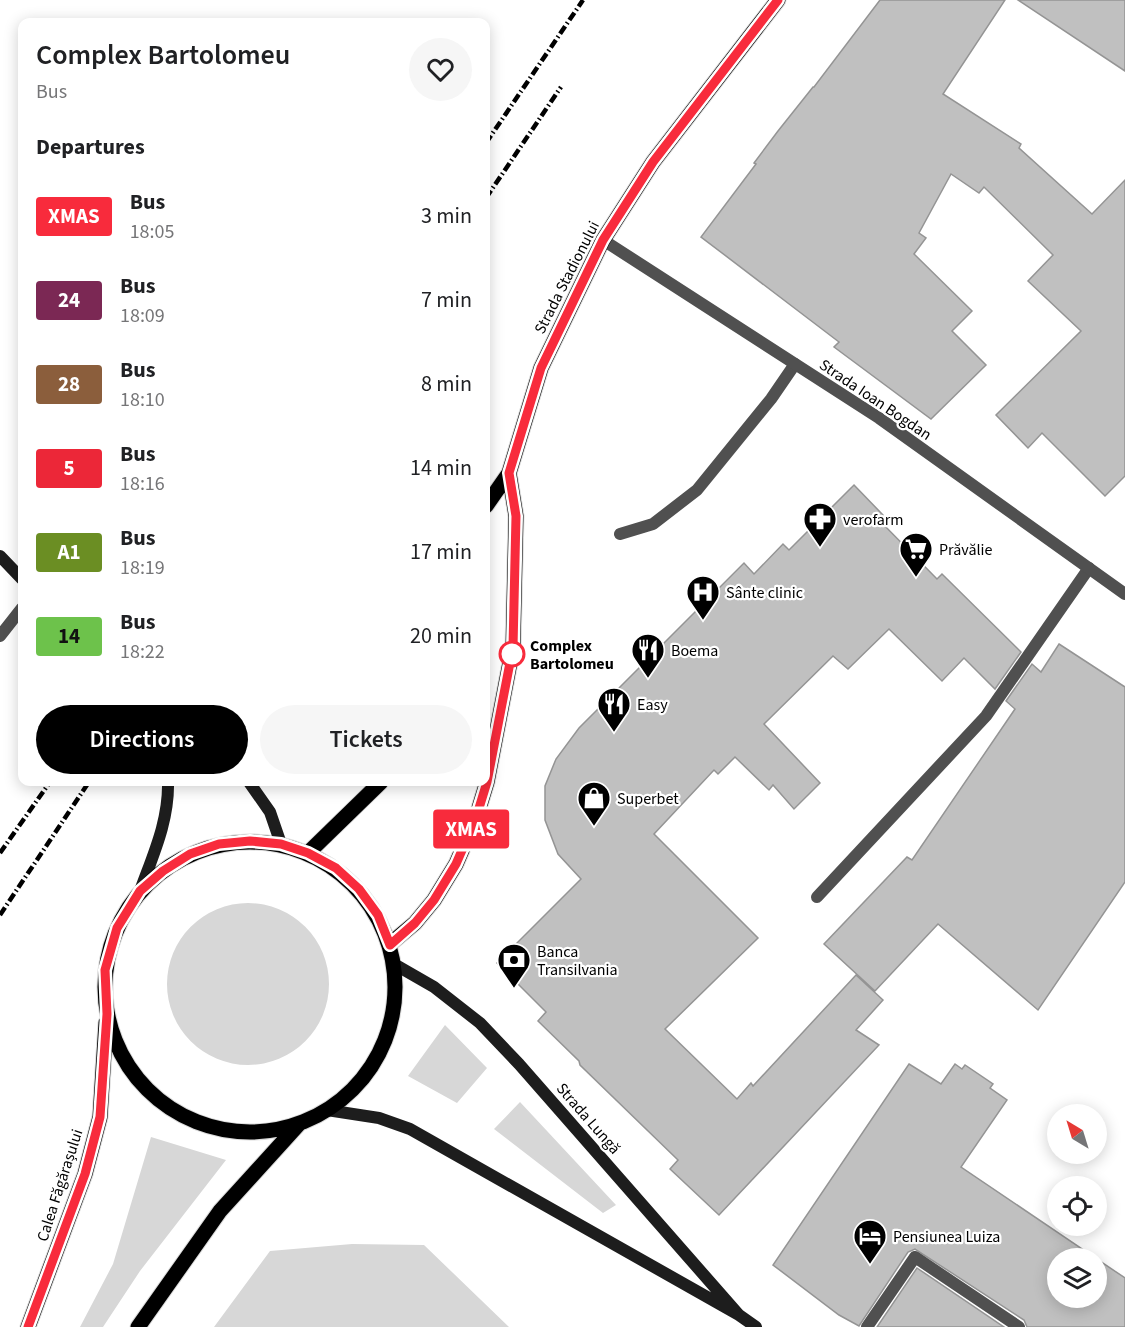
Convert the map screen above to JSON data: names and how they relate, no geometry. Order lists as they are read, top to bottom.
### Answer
{
  "streets": {
    "main road": ["Strada Stadionului", "Strada Lungă", "Calea Făgărașului"],
    "street": ["Strada Ioan Bogdan"]
  },
  "crossings": [
    ["Strada Stadionului", "Strada Ioan Bogdan"]
  ],
  "places": {
    "pharmacy": ["verofarm"],
    "supermarket": ["Prăvălie"],
    "hospital": ["Sânte clinic"],
    "other": ["Complex Bartolomeu"],
    "restaurant": ["Boema", "Easy"],
    "shop": ["Superbet"],
    "bank": ["Banca Transilvania"],
    "hotel": ["Pensiunea Luiza"]
  },
  "lines": ["bus line XMAS"],
  "north": "top left",
  "page": {
    "on_map": "XMAS",
    "heading": [
      ["Complex Bartolomeu", "Bus"],
      "Departures"
    ],
    "list": [
      {
        "mark": "XMAS",
        "name": "Bus",
        "note": "18:05",
        "value": "3 min"
      },
      {
        "mark": "24",
        "name": "Bus",
        "note": "18:09",
        "value": "7 min"
      },
      {
        "mark": "28",
        "name": "Bus",
        "note": "18:10",
        "value": "8 min"
      },
      {
        "mark": "5",
        "name": "Bus",
        "note": "18:16",
        "value": "14 min"
      },
      {
        "mark": "A1",
        "name": "Bus",
        "note": "18:19",
        "value": "17 min"
      },
      {
        "mark": "14",
        "name": "Bus",
        "note": "18:22",
        "value": "20 min"
      }
    ],
    "buttons": ["Directions", "Tickets"]
  }
}
